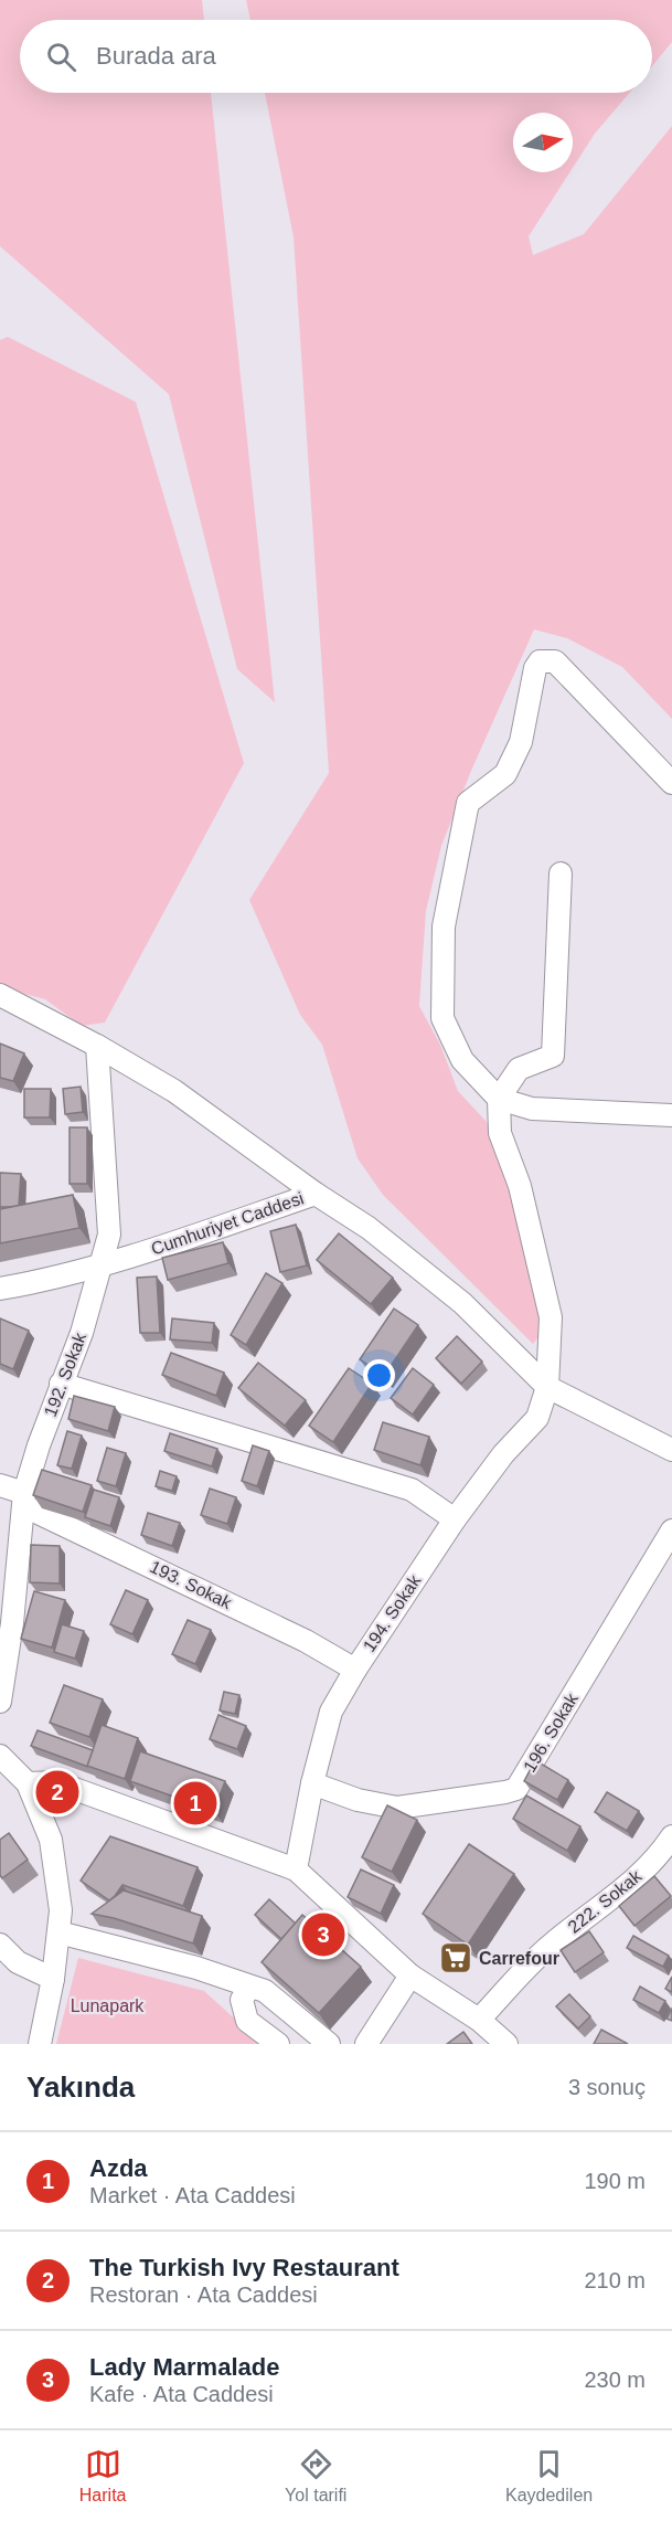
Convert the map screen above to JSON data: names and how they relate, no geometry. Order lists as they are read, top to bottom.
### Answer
{
  "streets": {
    "street": [
      "Cumhuriyet Caddesi",
      "192. Sokak",
      "193. Sokak",
      "194. Sokak",
      "196. Sokak",
      "222. Sokak"
    ]
  },
  "crossings": [
    ["Cumhuriyet Caddesi", "192. Sokak"],
    ["Cumhuriyet Caddesi", "194. Sokak"],
    ["192. Sokak", "193. Sokak"],
    ["193. Sokak", "194. Sokak"],
    ["194. Sokak", "196. Sokak"]
  ],
  "parks": ["Lunapark"],
  "places": {
    "supermarket": ["Carrefour"]
  },
  "north": "right",
  "page": {
    "search": "Burada ara",
    "pins": ["2", "1", "3"],
    "heading": ["Yakında", "3 sonuç"],
    "list": [
      {
        "mark": "1",
        "name": "Azda",
        "note": "Market · Ata Caddesi",
        "value": "190 m"
      },
      {
        "mark": "2",
        "name": "The Turkish Ivy Restaurant",
        "note": "Restoran · Ata Caddesi",
        "value": "210 m"
      },
      {
        "mark": "3",
        "name": "Lady Marmalade",
        "note": "Kafe · Ata Caddesi",
        "value": "230 m"
      }
    ],
    "nav": ["Harita", "Yol tarifi", "Kaydedilen"]
  }
}
